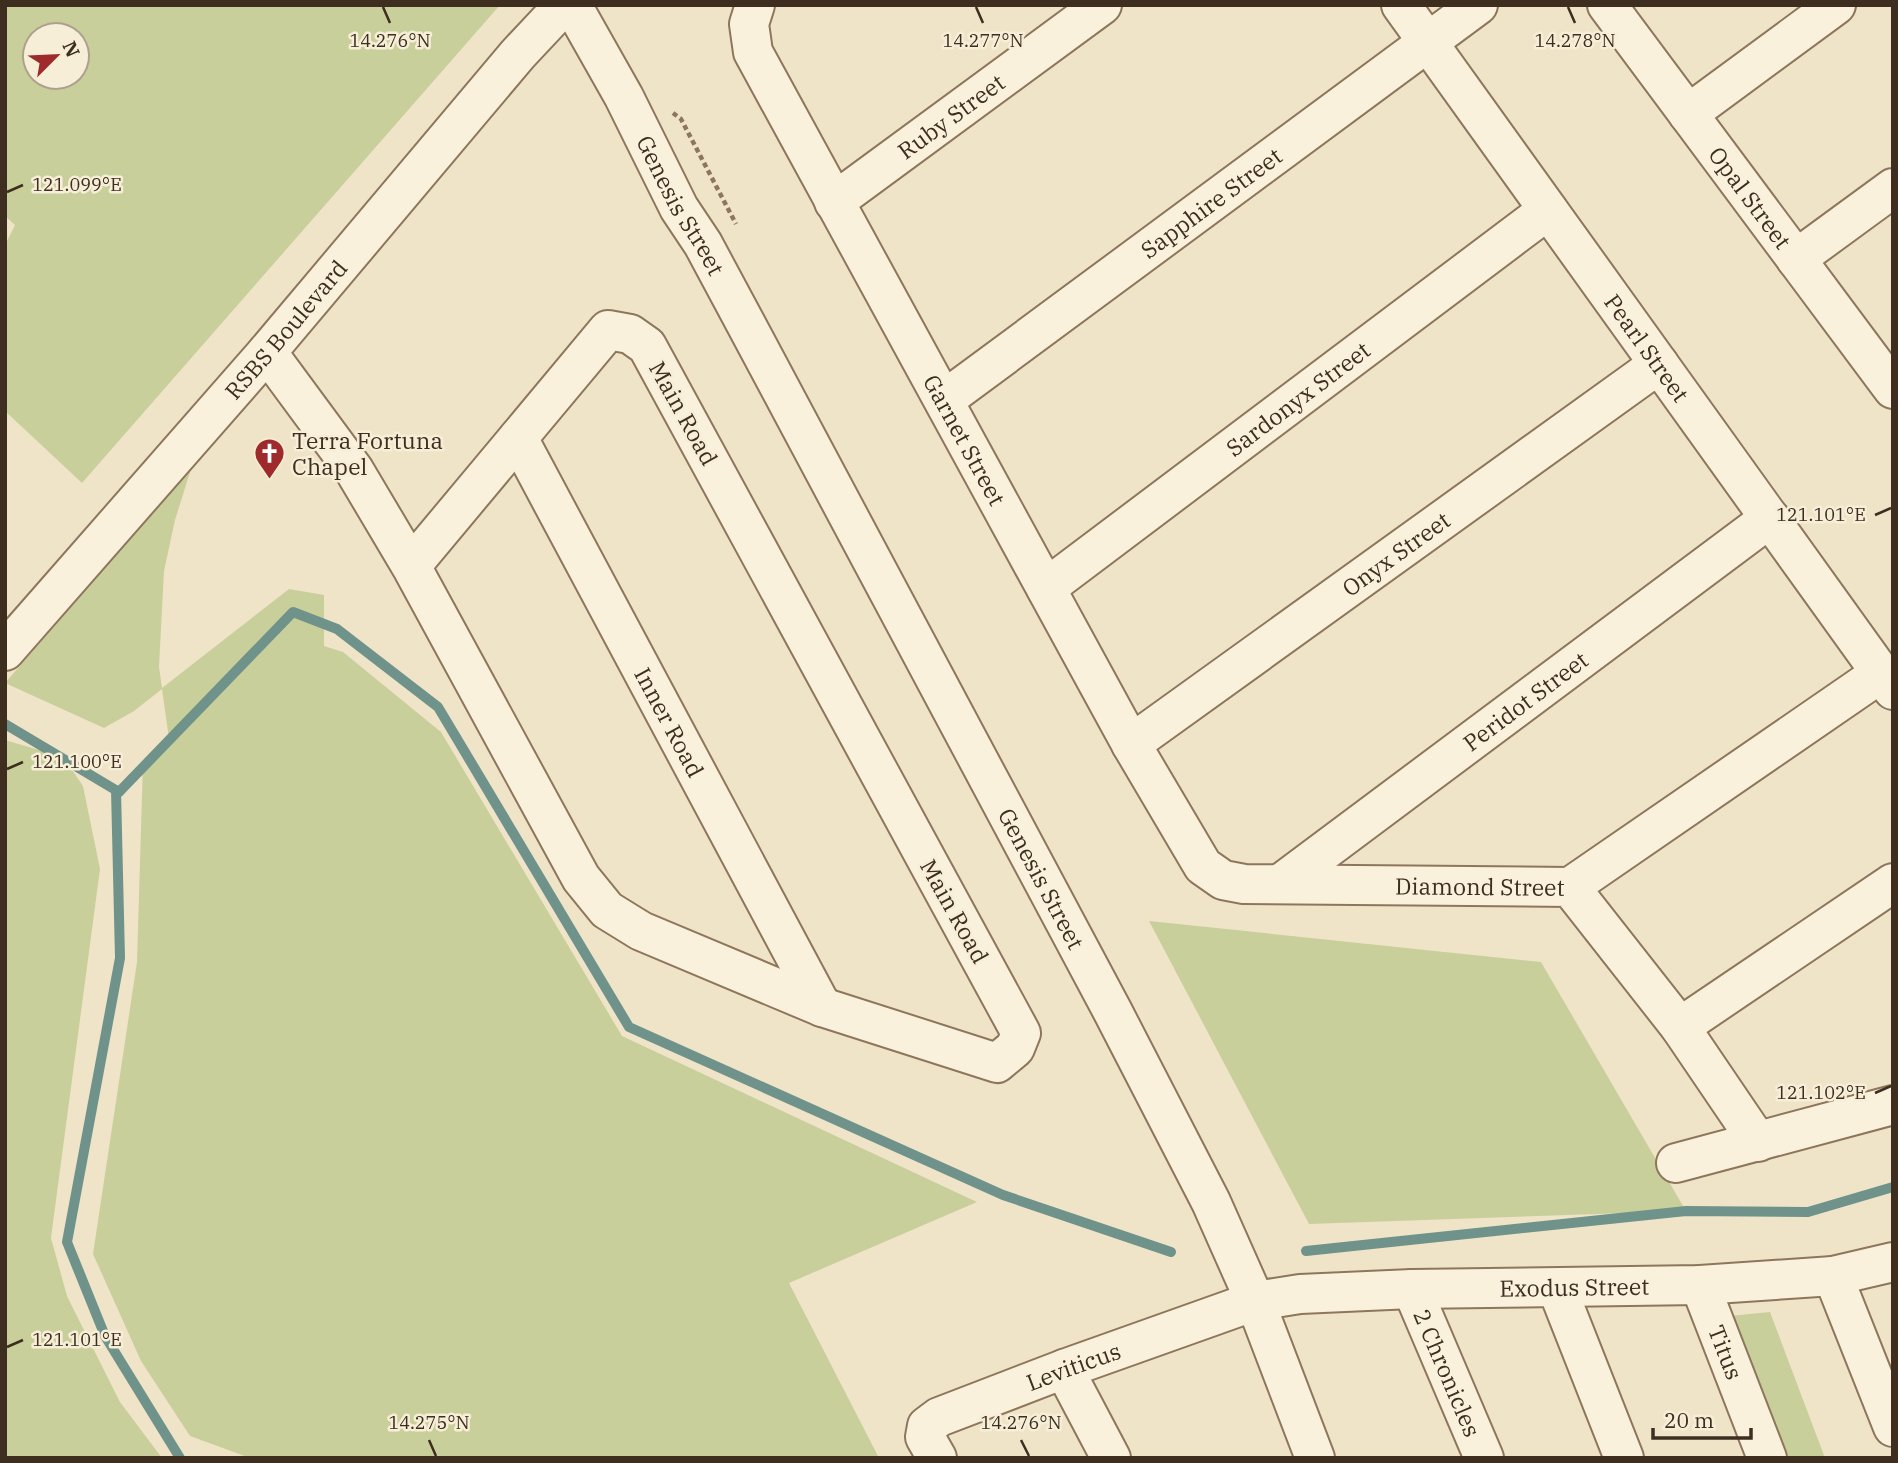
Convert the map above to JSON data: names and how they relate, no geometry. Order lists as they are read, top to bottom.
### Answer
{
  "streets": {
    "street": [
      "Ruby Street",
      "Opal Street",
      "Sapphire Street",
      "Genesis Street",
      "RSBS Boulevard",
      "Pearl Street",
      "Sardonyx Street",
      "Main Road",
      "Garnet Street",
      "Onyx Street",
      "Peridot Street",
      "Inner Road",
      "Diamond Street",
      "Exodus Street",
      "Titus",
      "Leviticus",
      "2 Chronicles"
    ]
  },
  "crossings": [
    ["Ruby Street", "Garnet Street"],
    ["Sapphire Street", "Pearl Street"],
    ["Sapphire Street", "Garnet Street"],
    ["Genesis Street", "Exodus Street"],
    ["Genesis Street", "Leviticus"],
    ["RSBS Boulevard", "Main Road"],
    ["Pearl Street", "Sardonyx Street"],
    ["Pearl Street", "Onyx Street"],
    ["Pearl Street", "Peridot Street"],
    ["Sardonyx Street", "Garnet Street"],
    ["Main Road", "Inner Road"],
    ["Garnet Street", "Onyx Street"],
    ["Garnet Street", "Diamond Street"],
    ["Peridot Street", "Diamond Street"],
    ["Exodus Street", "Titus"],
    ["Exodus Street", "Leviticus"],
    ["Exodus Street", "2 Chronicles"]
  ],
  "places": {
    "church": ["Terra Fortuna Chapel"]
  },
  "scale_bar": "20 m",
  "north": "top right",
  "coordinates": [
    "14.276°N",
    "14.277°N",
    "14.278°N",
    "121.099°E",
    "121.101°E",
    "121.100°E",
    "121.102°E",
    "14.275°N"
  ]
}
